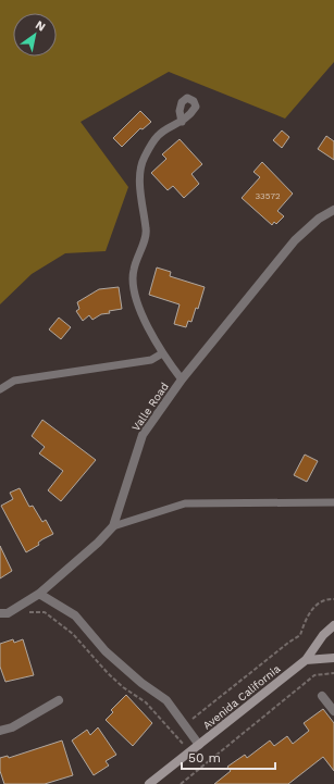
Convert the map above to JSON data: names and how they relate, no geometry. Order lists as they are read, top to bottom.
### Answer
{
  "streets": {
    "street": ["Valle Road", "Avenida California"]
  },
  "house_numbers": ["33572"],
  "scale_bar": "50 m",
  "north": "top right"
}
